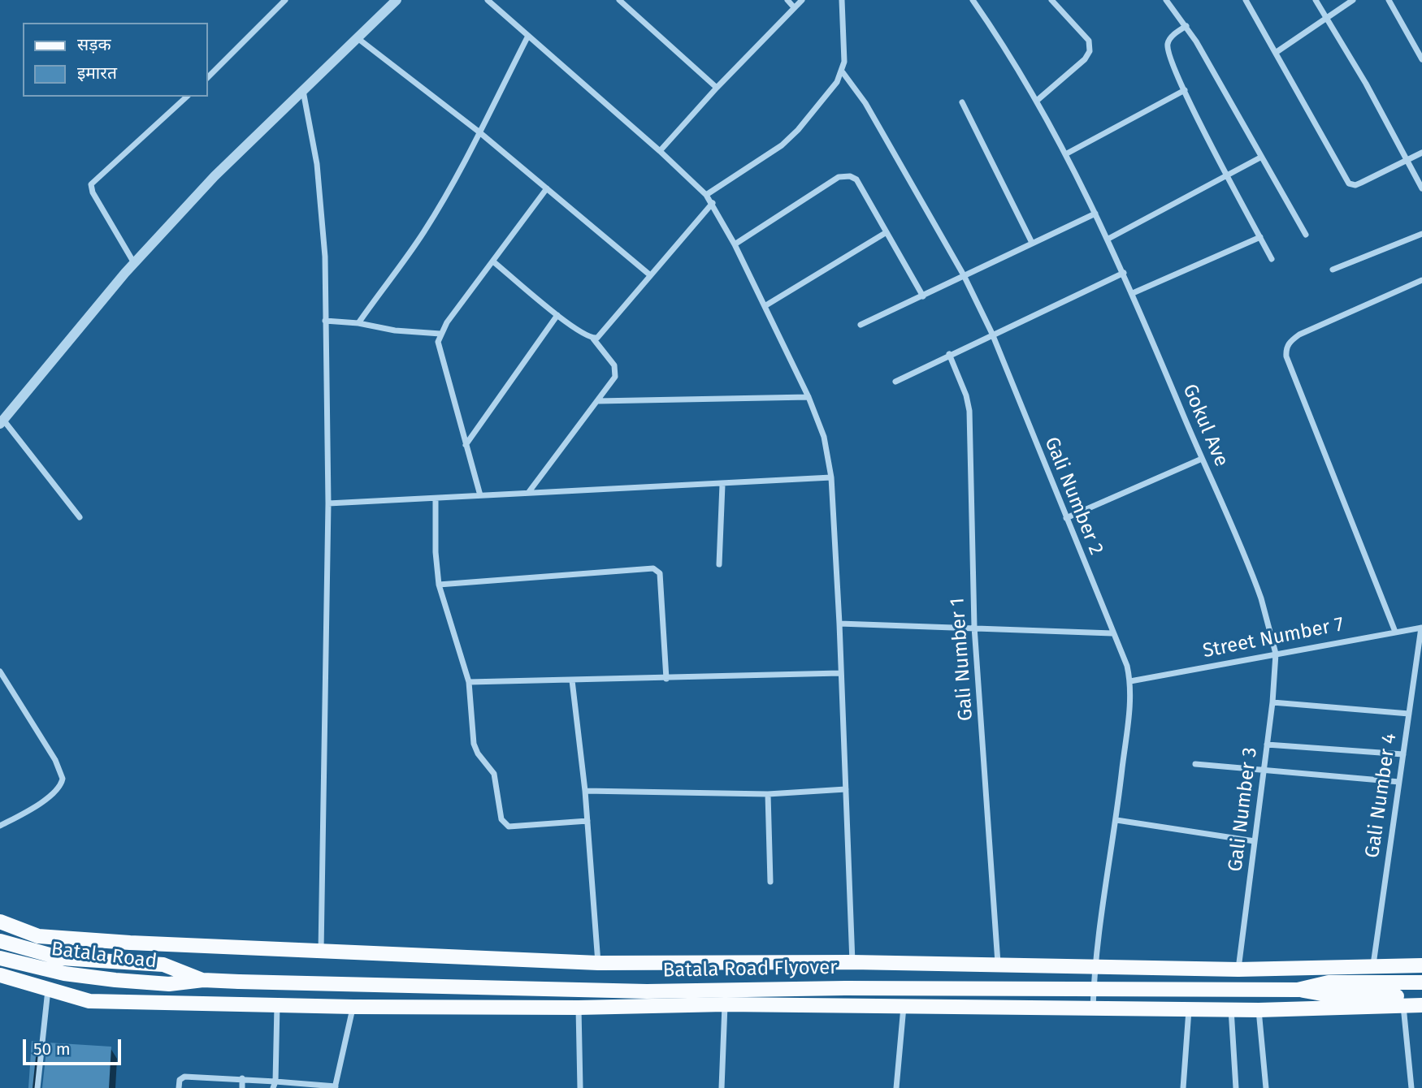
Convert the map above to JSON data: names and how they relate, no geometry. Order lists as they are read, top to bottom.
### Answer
{
  "streets": {
    "main road": ["Batala Road", "Batala Road Flyover"],
    "street": [
      "Gokul Ave",
      "Gali Number 2",
      "Street Number 7",
      "Gali Number 1",
      "Gali Number 4",
      "Gali Number 3"
    ]
  },
  "crossings": [
    ["Gokul Ave", "Street Number 7"],
    ["Gokul Ave", "Gali Number 3"],
    ["Gali Number 2", "Street Number 7"],
    ["Street Number 7", "Gali Number 4"],
    ["Street Number 7", "Gali Number 3"],
    ["Batala Road", "Batala Road Flyover"]
  ],
  "legend": ["सड़क", "इमारत"],
  "scale_bar": "50 m"
}
